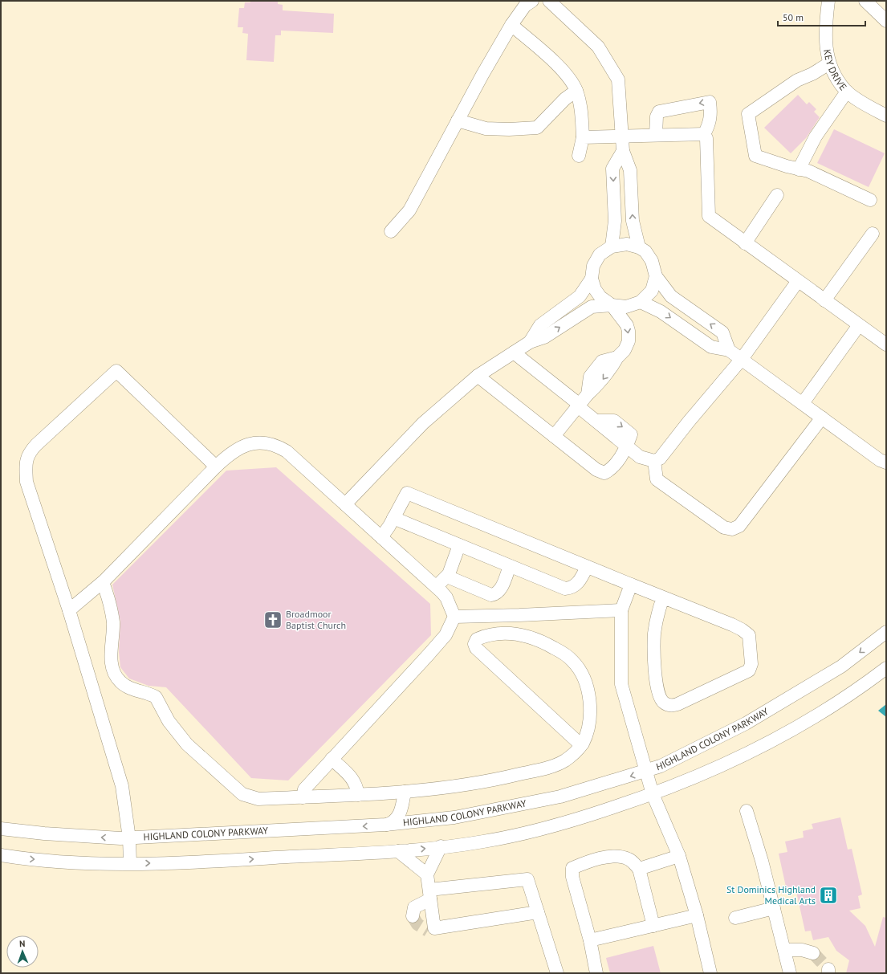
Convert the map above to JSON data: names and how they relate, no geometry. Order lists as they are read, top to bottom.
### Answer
{
  "streets": {
    "street": ["KEY DRIVE", "HIGHLAND COLONY PARKWAY"]
  },
  "places": {
    "church": ["Broadmoor Baptist Church"],
    "building": ["St Dominics Highland Medical Arts"]
  },
  "scale_bar": "50 m",
  "north": "top"
}
